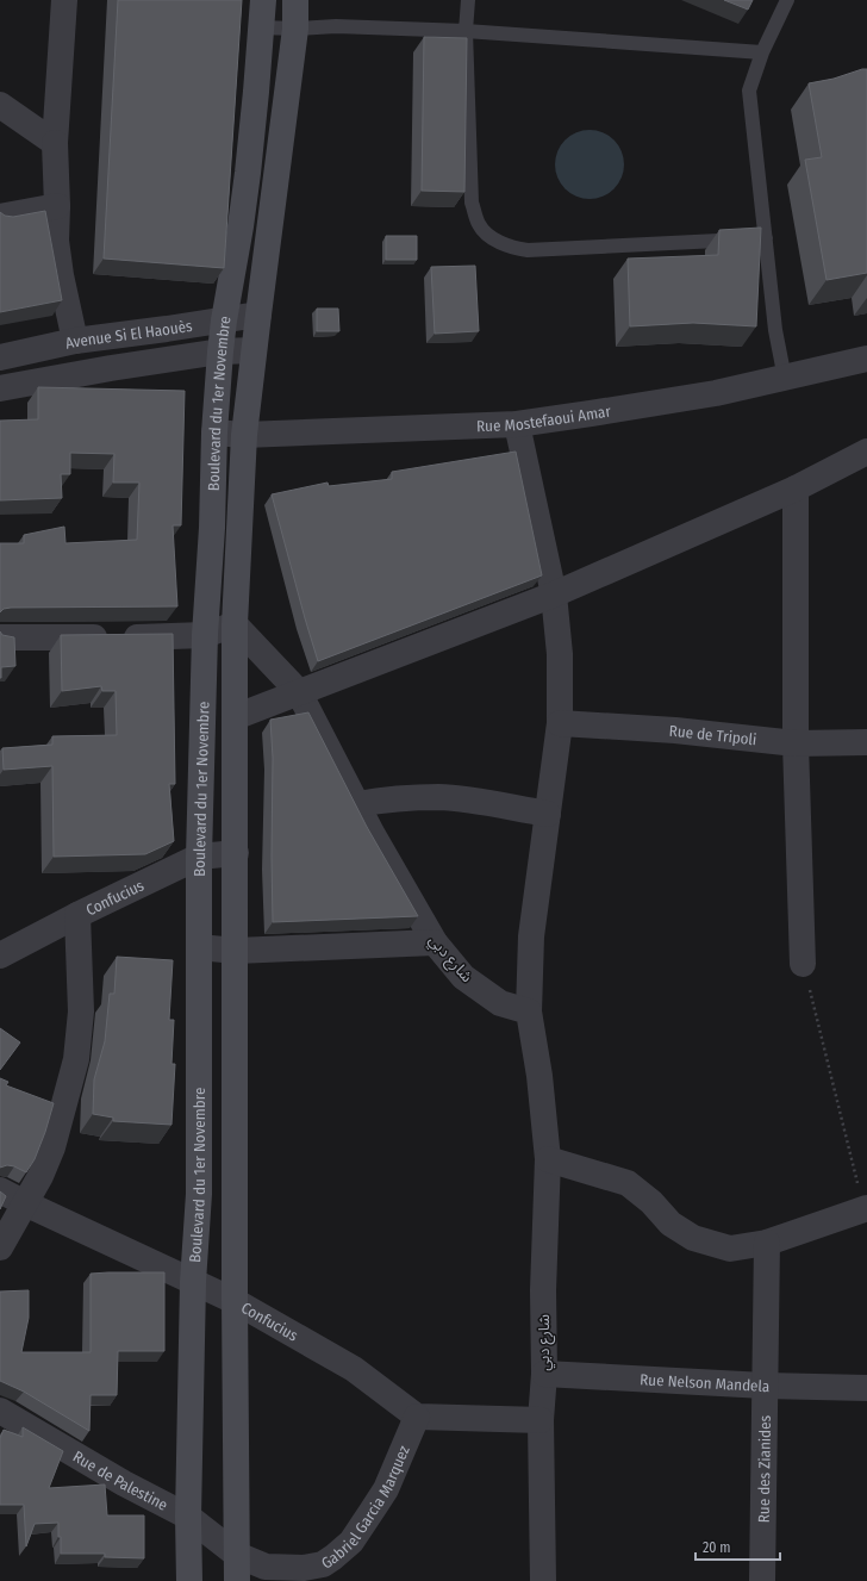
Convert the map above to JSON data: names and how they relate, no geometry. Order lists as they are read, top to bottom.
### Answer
{
  "streets": {
    "main road": ["Boulevard du 1er Novembre"],
    "street": [
      "Avenue Si El Haouès",
      "Rue Mostefaoui Amar",
      "Rue de Tripoli",
      "Confucius",
      "شارع دبي",
      "Rue Nelson Mandela",
      "Rue des Zianides",
      "Rue de Palestine",
      "Gabriel Garcia Marquez"
    ]
  },
  "crossings": [
    ["Avenue Si El Haouès", "Boulevard du 1er Novembre"],
    ["Boulevard du 1er Novembre", "Rue Mostefaoui Amar"],
    ["Boulevard du 1er Novembre", "Confucius"],
    ["Boulevard du 1er Novembre", "شارع دبي"],
    ["Boulevard du 1er Novembre", "Rue de Palestine"],
    ["Boulevard du 1er Novembre", "Gabriel Garcia Marquez"],
    ["Confucius", "Gabriel Garcia Marquez"],
    ["شارع دبي", "Rue Nelson Mandela"],
    ["Rue Nelson Mandela", "Rue des Zianides"],
    ["Rue de Palestine", "Gabriel Garcia Marquez"]
  ],
  "scale_bar": "20 m"
}
